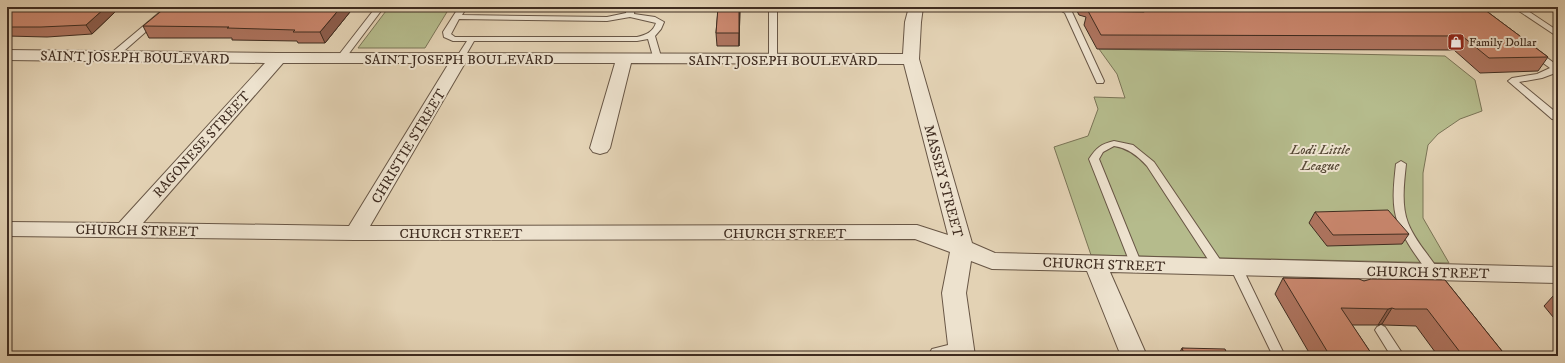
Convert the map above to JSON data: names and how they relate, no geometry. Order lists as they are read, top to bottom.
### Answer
{
  "streets": {
    "street": [
      "SAINT JOSEPH BOULEVARD",
      "RAGONESE STREET",
      "CHRISTIE STREET",
      "MASSEY STREET",
      "CHURCH STREET"
    ]
  },
  "crossings": [
    ["SAINT JOSEPH BOULEVARD", "RAGONESE STREET"],
    ["SAINT JOSEPH BOULEVARD", "CHRISTIE STREET"],
    ["SAINT JOSEPH BOULEVARD", "MASSEY STREET"],
    ["RAGONESE STREET", "CHURCH STREET"],
    ["CHRISTIE STREET", "CHURCH STREET"],
    ["MASSEY STREET", "CHURCH STREET"]
  ],
  "parks": ["Lodi Little League"],
  "places": {
    "shop": ["Family Dollar"]
  }
}
